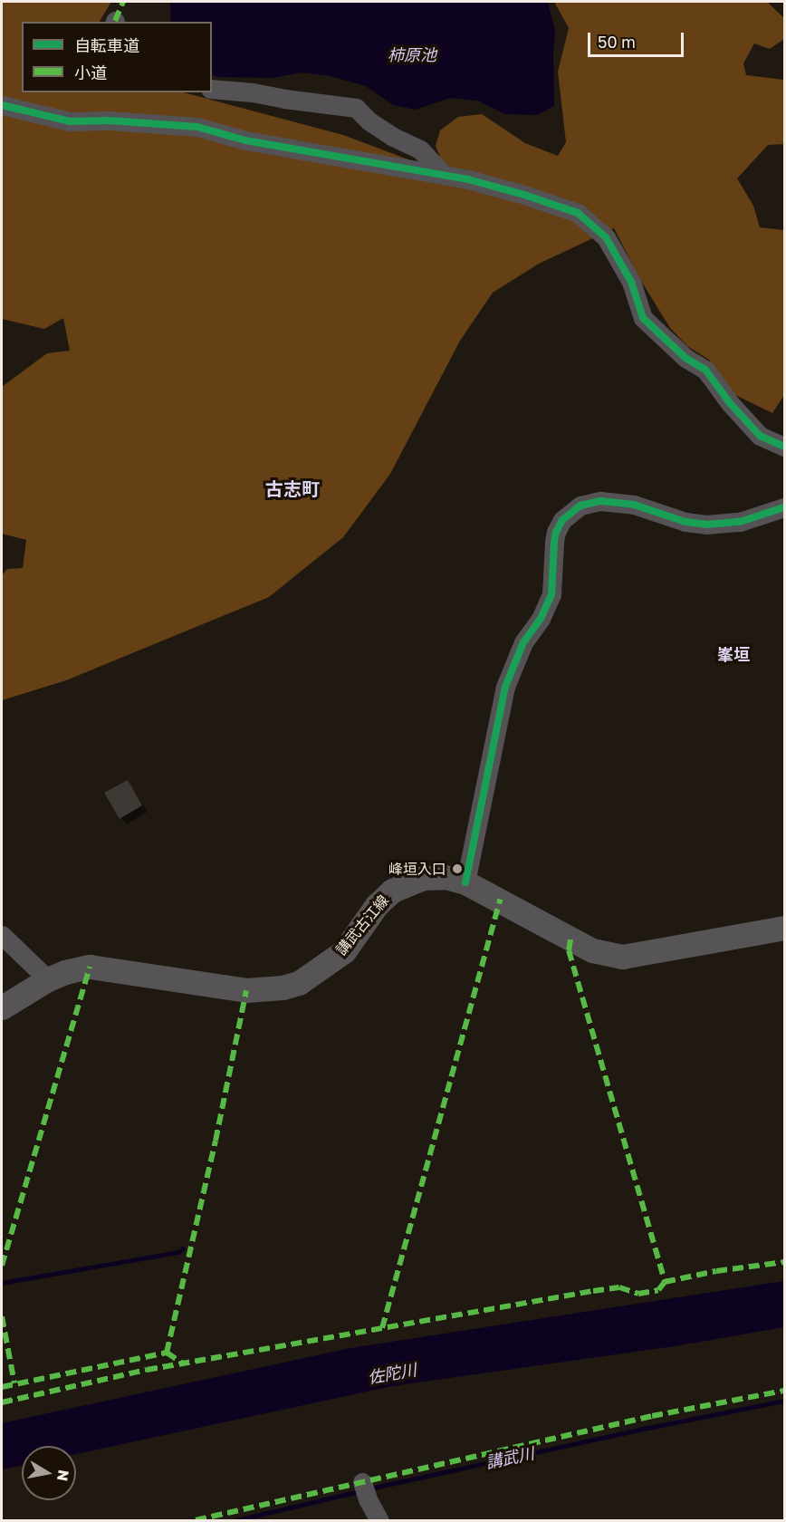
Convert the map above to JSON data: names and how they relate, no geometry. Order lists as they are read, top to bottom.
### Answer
{
  "streets": {
    "main road": ["講武古江線"]
  },
  "districts": ["古志町", "峯垣"],
  "water": ["柿原池", "佐陀川", "講武川"],
  "places": ["峰垣入口"],
  "legend": ["自転車道", "小道"],
  "scale_bar": "50 m",
  "north": "right"
}
